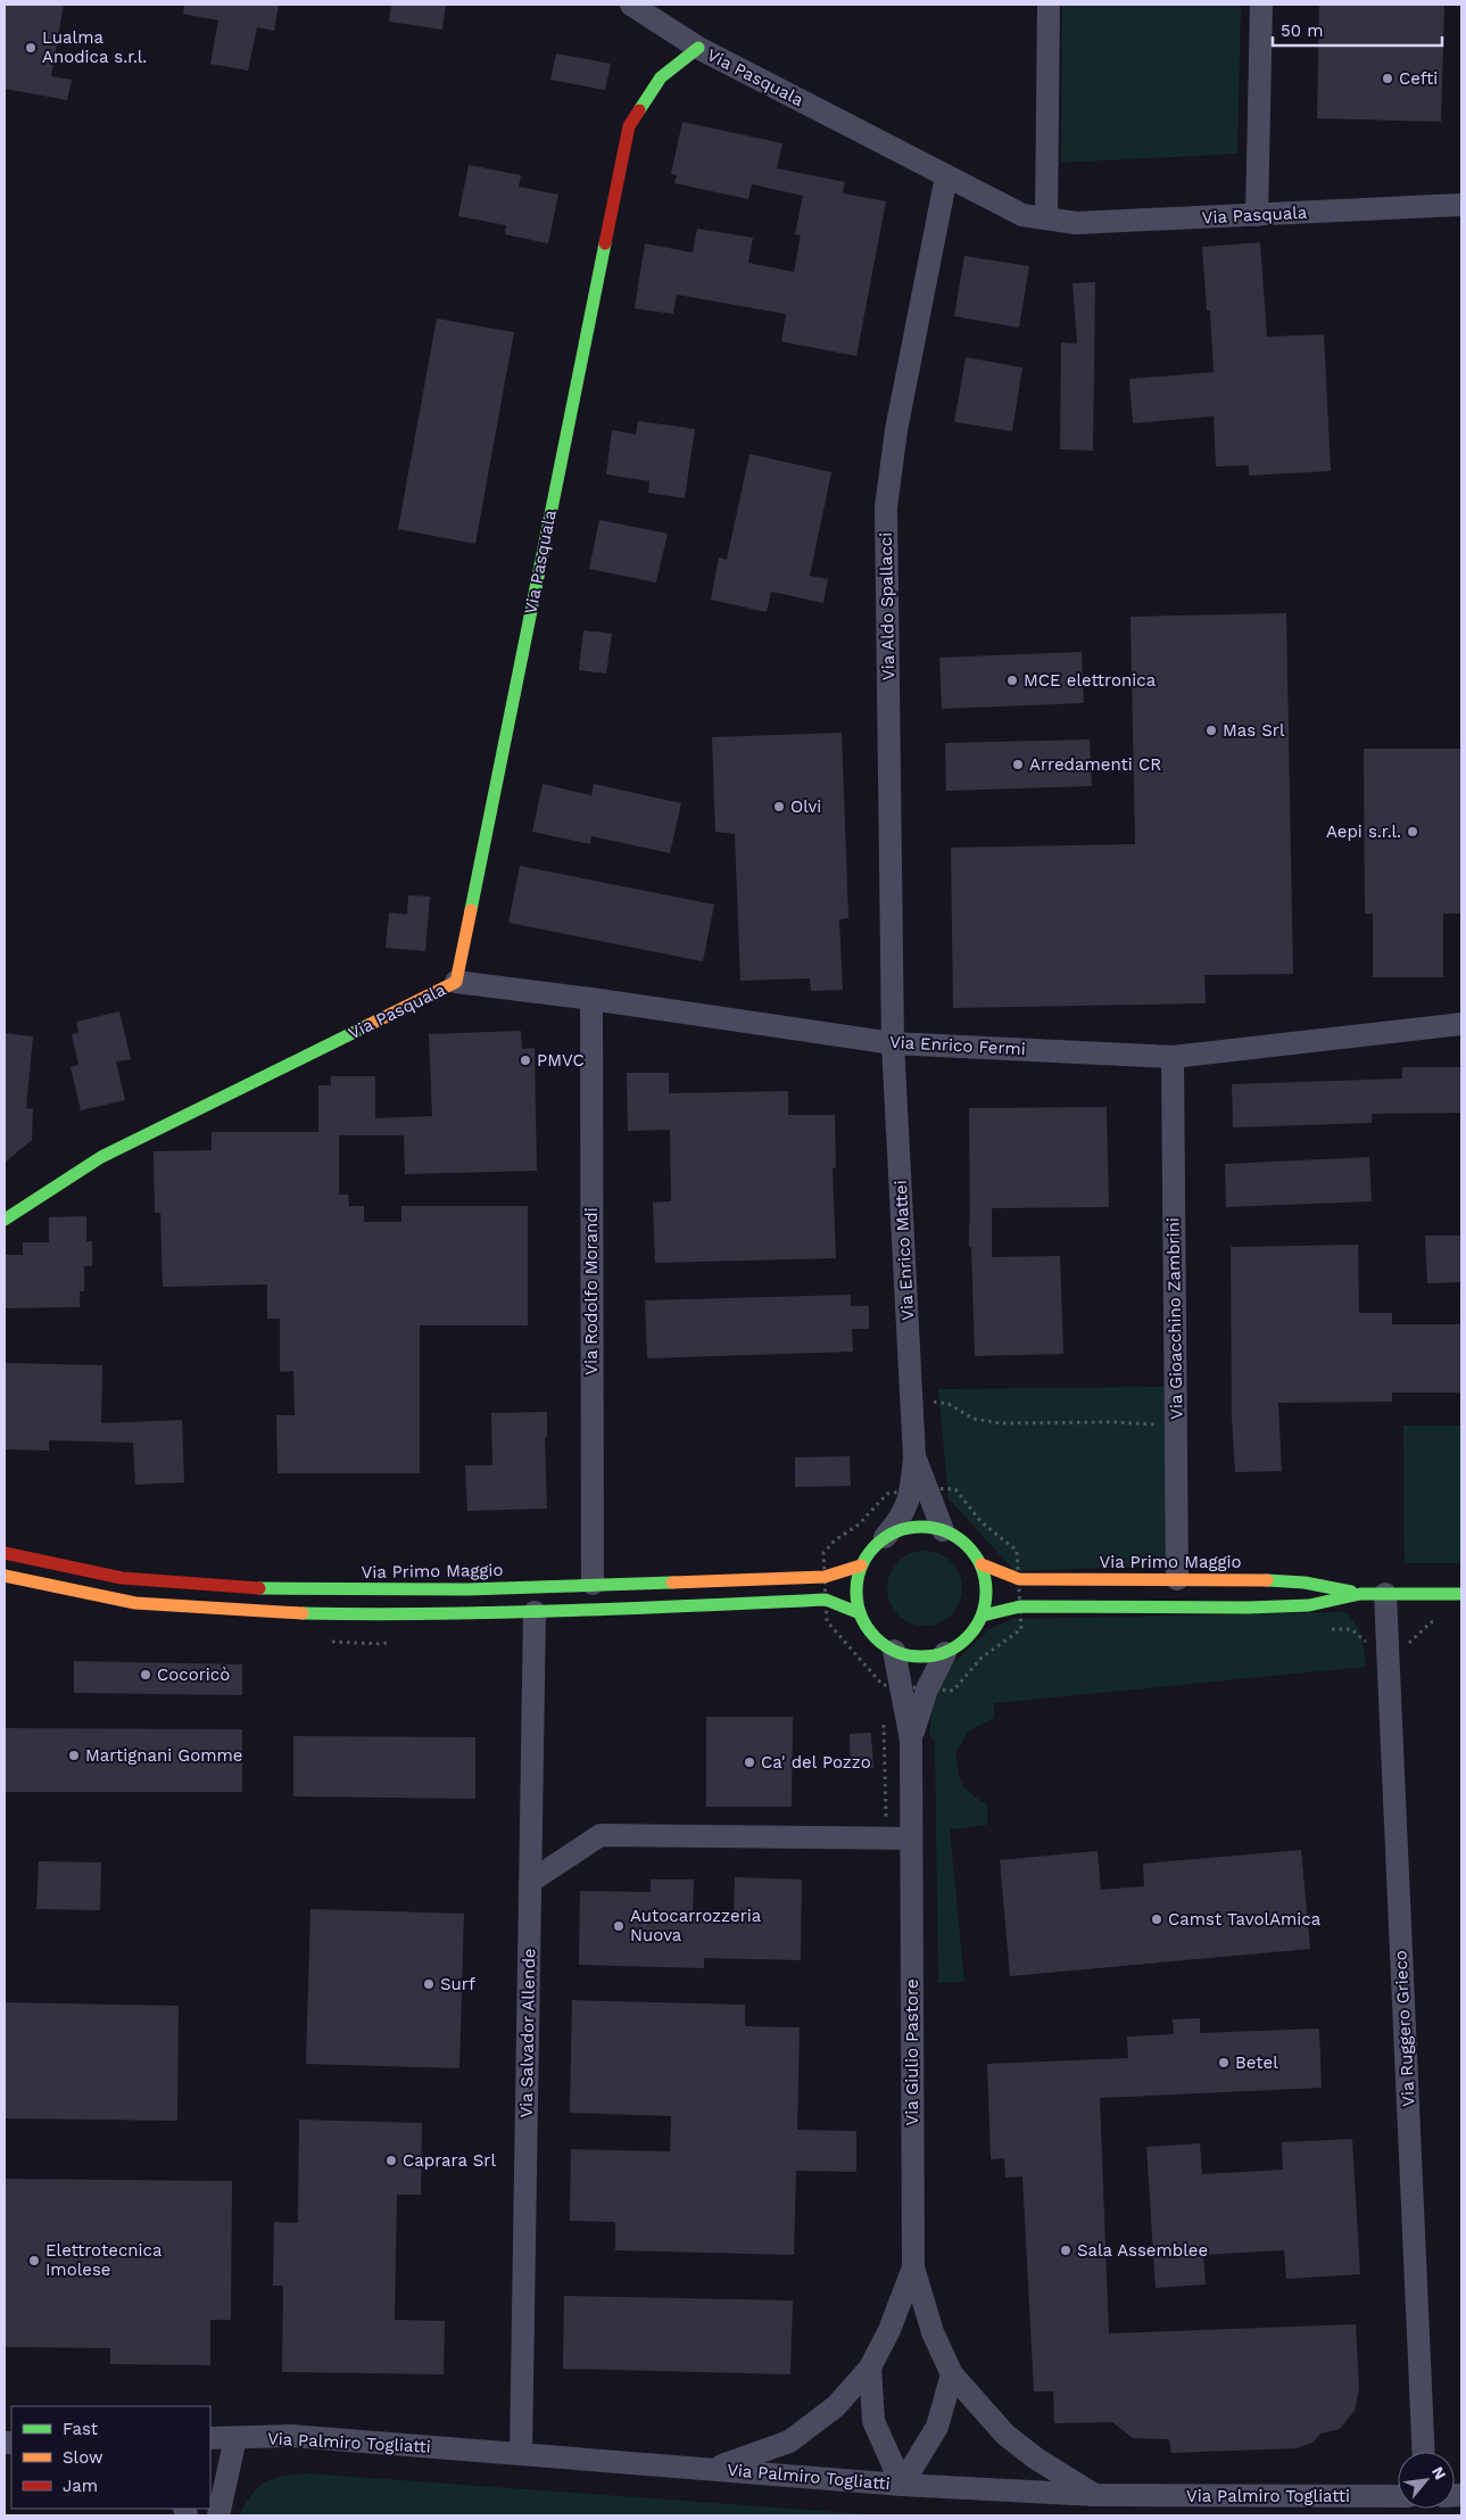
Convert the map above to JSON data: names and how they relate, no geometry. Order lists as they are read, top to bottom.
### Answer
{
  "streets": {
    "street": [
      "Via Pasquala",
      "Via Aldo Spallacci",
      "Via Enrico Fermi",
      "Via Enrico Mattei",
      "Via Rodolfo Morandi",
      "Via Gioacchino Zambrini",
      "Via Primo Maggio",
      "Via Ruggero Grieco",
      "Via Salvador Allende",
      "Via Giulio Pastore",
      "Via Palmiro Togliatti"
    ]
  },
  "crossings": [
    ["Via Pasquala", "Via Aldo Spallacci"],
    ["Via Pasquala", "Via Enrico Fermi"],
    ["Via Aldo Spallacci", "Via Enrico Fermi"],
    ["Via Aldo Spallacci", "Via Enrico Mattei"],
    ["Via Enrico Fermi", "Via Enrico Mattei"],
    ["Via Enrico Fermi", "Via Rodolfo Morandi"],
    ["Via Enrico Fermi", "Via Gioacchino Zambrini"],
    ["Via Enrico Mattei", "Via Primo Maggio"],
    ["Via Enrico Mattei", "Via Giulio Pastore"],
    ["Via Rodolfo Morandi", "Via Primo Maggio"],
    ["Via Gioacchino Zambrini", "Via Primo Maggio"],
    ["Via Primo Maggio", "Via Ruggero Grieco"],
    ["Via Primo Maggio", "Via Giulio Pastore"],
    ["Via Salvador Allende", "Via Palmiro Togliatti"],
    ["Via Giulio Pastore", "Via Palmiro Togliatti"]
  ],
  "places": [
    "Lualma Anodica s.r.l.",
    "Cefti",
    "MCE elettronica",
    "Mas Srl",
    "Arredamenti CR",
    "Olvi",
    "Aepi s.r.l.",
    "PMVC",
    "Cocoricò",
    "Martignani Gomme",
    "Ca' del Pozzo",
    "Camst TavolAmica",
    "Autocarrozzeria Nuova",
    "Surf",
    "Betel",
    "Caprara Srl",
    "Sala Assemblee",
    "Elettrotecnica Imolese"
  ],
  "legend": ["Fast", "Slow", "Jam"],
  "scale_bar": "50 m",
  "north": "top right"
}
